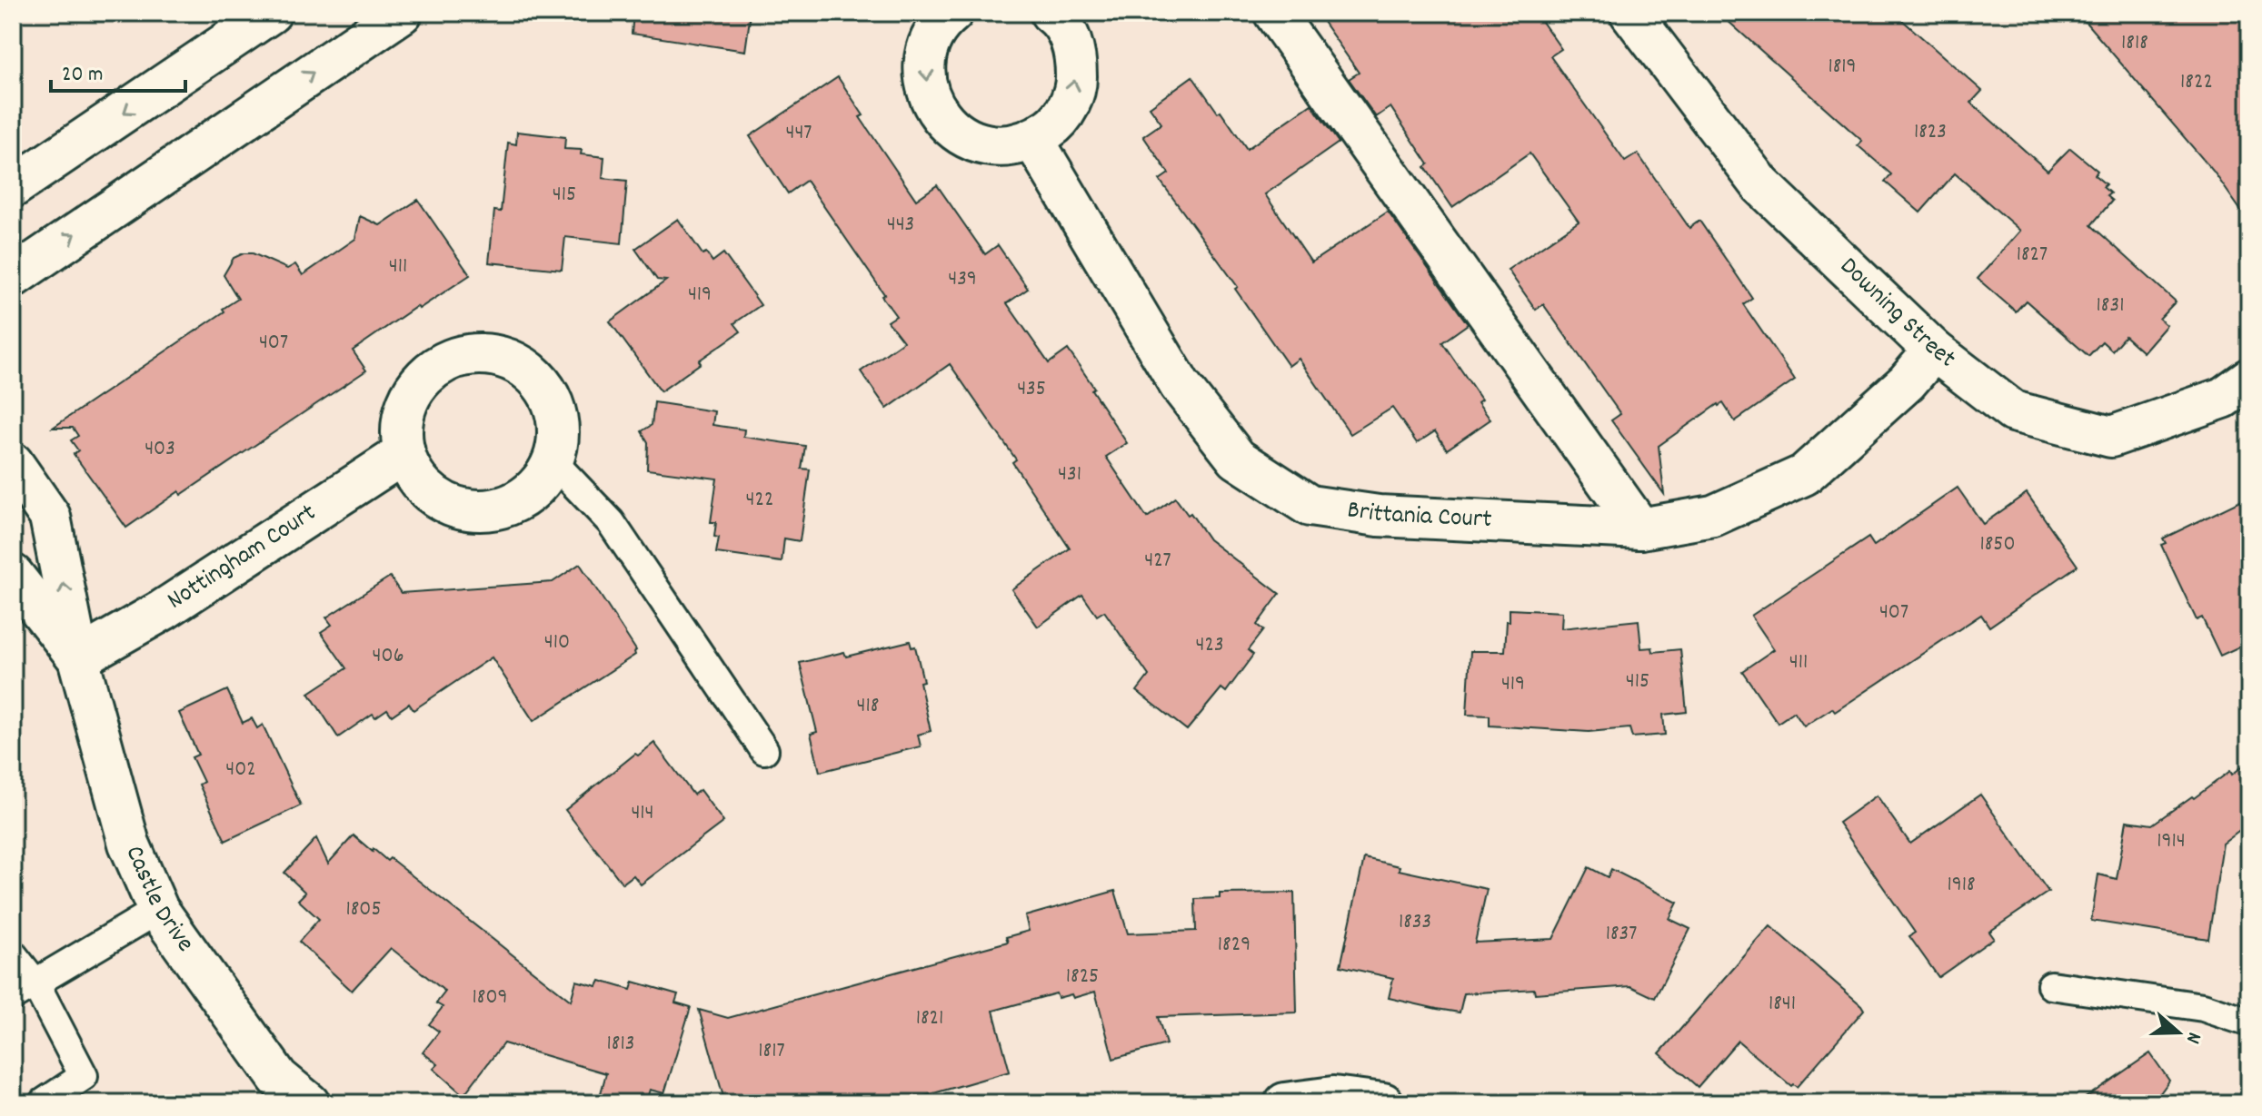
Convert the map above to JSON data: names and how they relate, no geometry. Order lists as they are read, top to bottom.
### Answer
{
  "streets": {
    "street": [
      "Downing Street",
      "Brittania Court",
      "Nottingham Court",
      "Castle Drive"
    ]
  },
  "crossings": [
    ["Downing Street", "Brittania Court"],
    ["Nottingham Court", "Castle Drive"]
  ],
  "house_numbers": [
    "1818",
    "1819",
    "1822",
    "1823",
    "447",
    "415",
    "443",
    "1827",
    "411",
    "439",
    "419",
    "1831",
    "407",
    "435",
    "403",
    "431",
    "422",
    "1850",
    "427",
    "407",
    "410",
    "423",
    "406",
    "411",
    "415",
    "419",
    "418",
    "402",
    "414",
    "1914",
    "1918",
    "1805",
    "1833",
    "1837",
    "1829",
    "1825",
    "1809",
    "1841",
    "1821",
    "1813",
    "1817"
  ],
  "scale_bar": "20 m",
  "north": "right"
}
